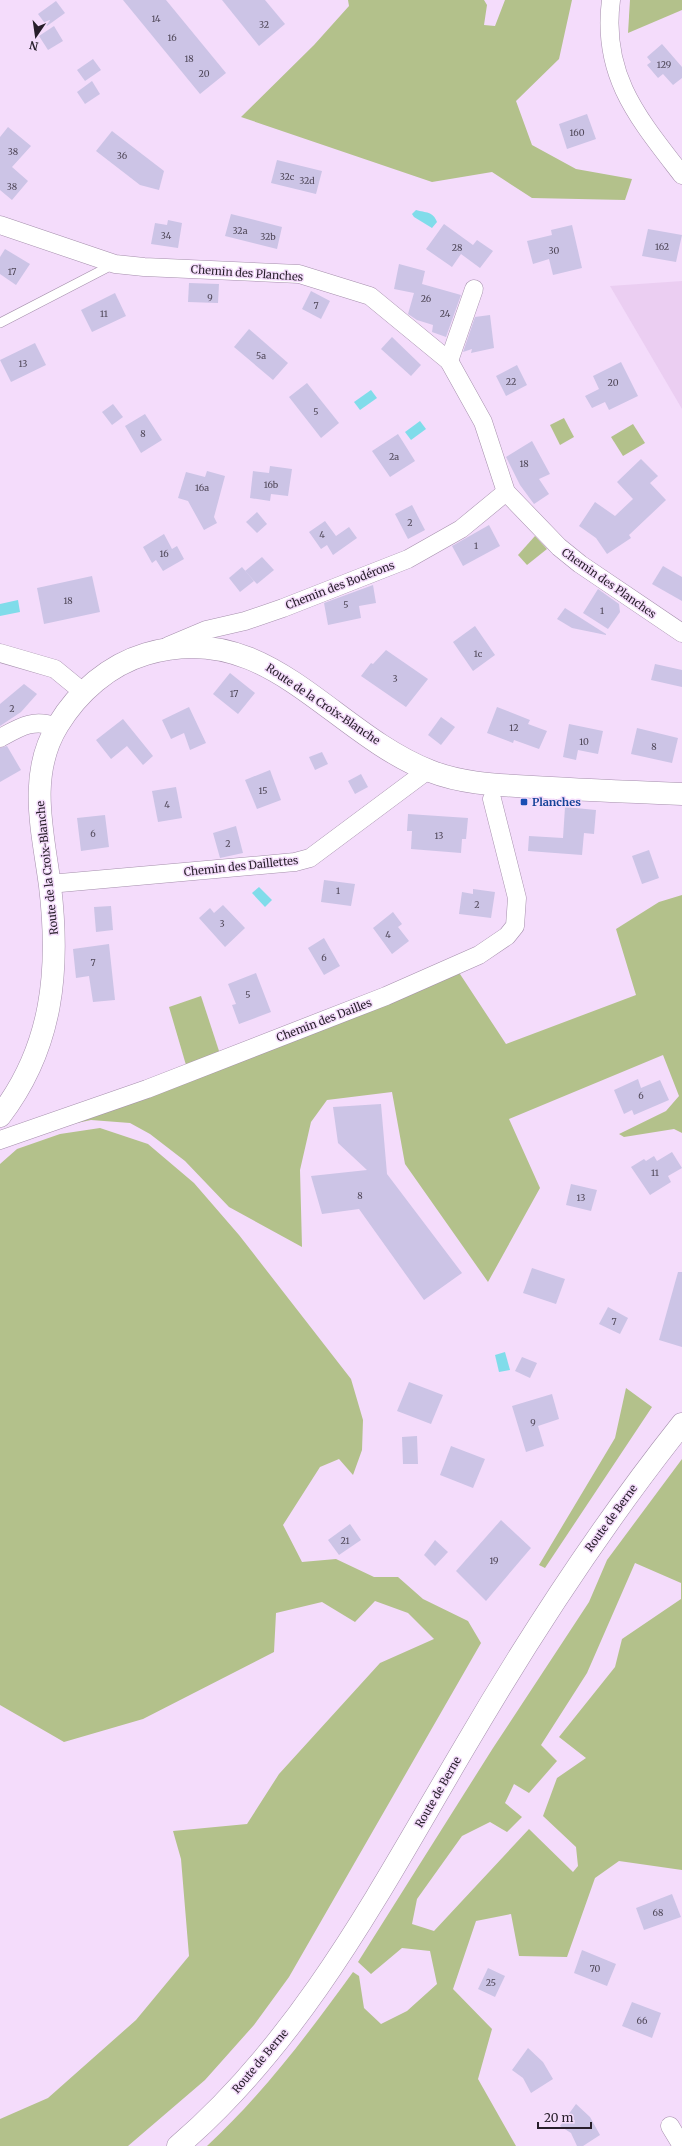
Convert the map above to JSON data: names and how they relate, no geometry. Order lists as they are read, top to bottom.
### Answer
{
  "streets": {
    "street": [
      "Chemin des Planches",
      "Chemin des Bodérons",
      "Route de la Croix-Blanche",
      "Chemin des Daillettes",
      "Chemin des Dailles",
      "Route de Berne"
    ]
  },
  "crossings": [
    ["Chemin des Planches", "Chemin des Bodérons"],
    ["Chemin des Bodérons", "Route de la Croix-Blanche"],
    ["Route de la Croix-Blanche", "Chemin des Daillettes"]
  ],
  "places": {
    "transit": ["Planches"]
  },
  "house_numbers": [
    "14",
    "32",
    "16",
    "18",
    "129",
    "20",
    "160",
    "38",
    "36",
    "32c",
    "32d",
    "38",
    "32a",
    "34",
    "32b",
    "162",
    "28",
    "30",
    "17",
    "9",
    "26",
    "7",
    "11",
    "24",
    "5a",
    "13",
    "22",
    "20",
    "5",
    "8",
    "2a",
    "18",
    "16b",
    "16a",
    "2",
    "4",
    "1",
    "16",
    "18",
    "5",
    "1",
    "1c",
    "3",
    "17",
    "2",
    "12",
    "10",
    "8",
    "15",
    "4",
    "6",
    "13",
    "2",
    "1",
    "2",
    "3",
    "4",
    "6",
    "7",
    "5",
    "6",
    "11",
    "8",
    "13",
    "7",
    "9",
    "21",
    "19",
    "68",
    "70",
    "25",
    "66"
  ],
  "scale_bar": "20 m",
  "north": "bottom"
}
